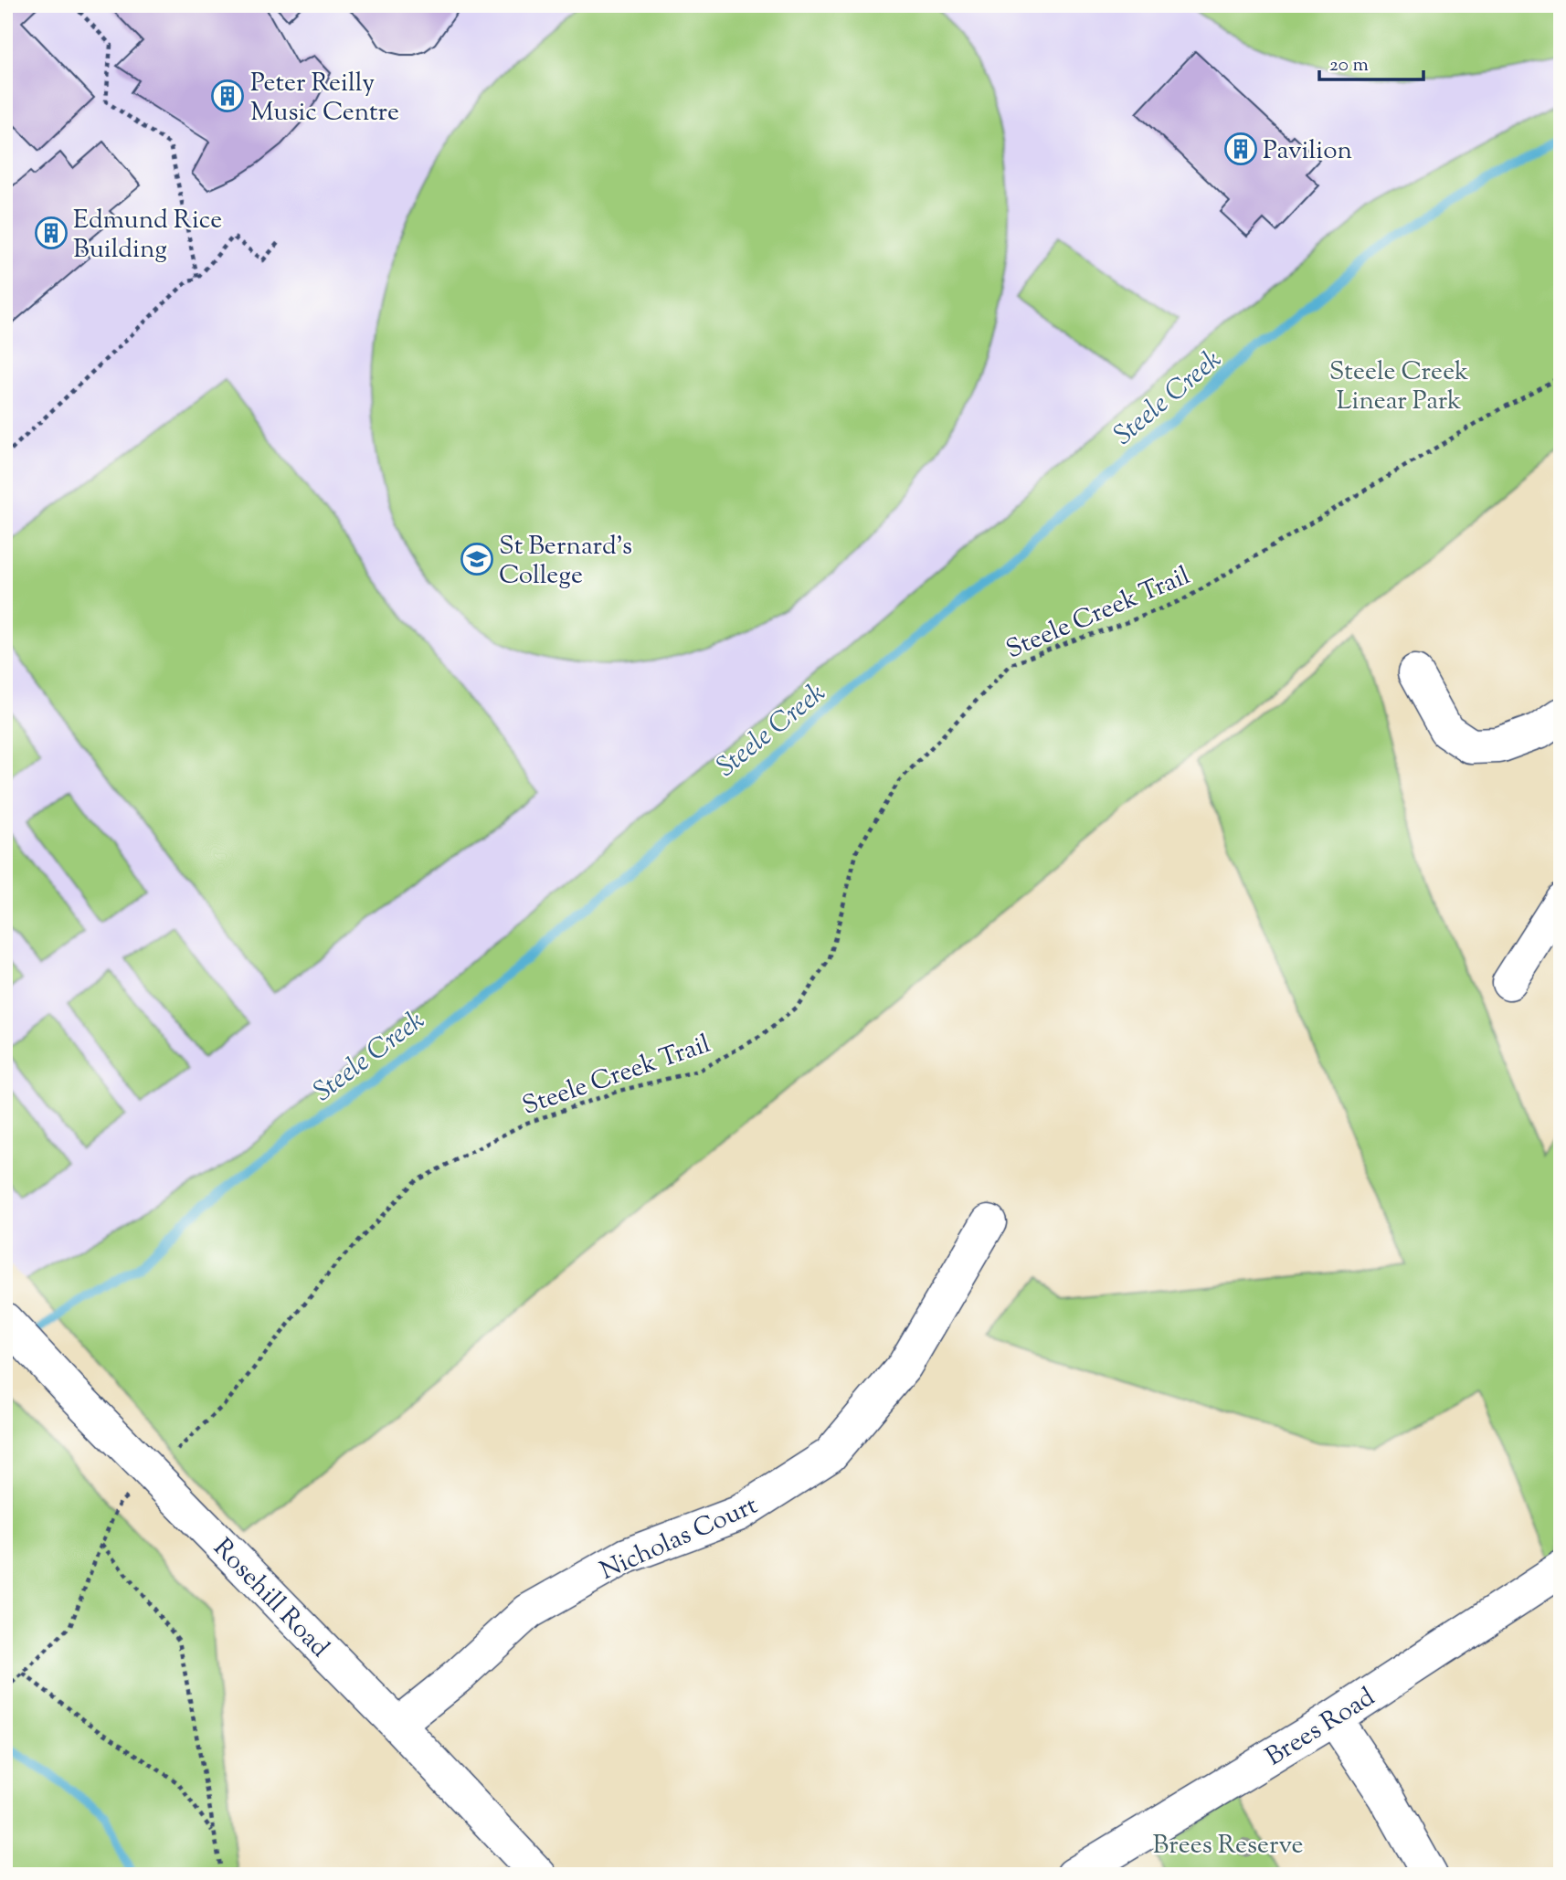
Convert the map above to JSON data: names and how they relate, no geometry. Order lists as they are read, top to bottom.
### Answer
{
  "streets": {
    "street": ["Nicholas Court", "Rosehill Road", "Brees Road"],
    "path": ["Steele Creek Trail"]
  },
  "crossings": [
    ["Steele Creek Trail", "Rosehill Road"],
    ["Nicholas Court", "Rosehill Road"]
  ],
  "water": ["Steele Creek"],
  "parks": ["Steele Creek Linear Park", "Brees Reserve"],
  "places": {
    "building": ["Peter Reilly Music Centre", "Pavilion", "Edmund Rice Building"],
    "school or university": ["St Bernard's College"]
  },
  "scale_bar": "20 m"
}
